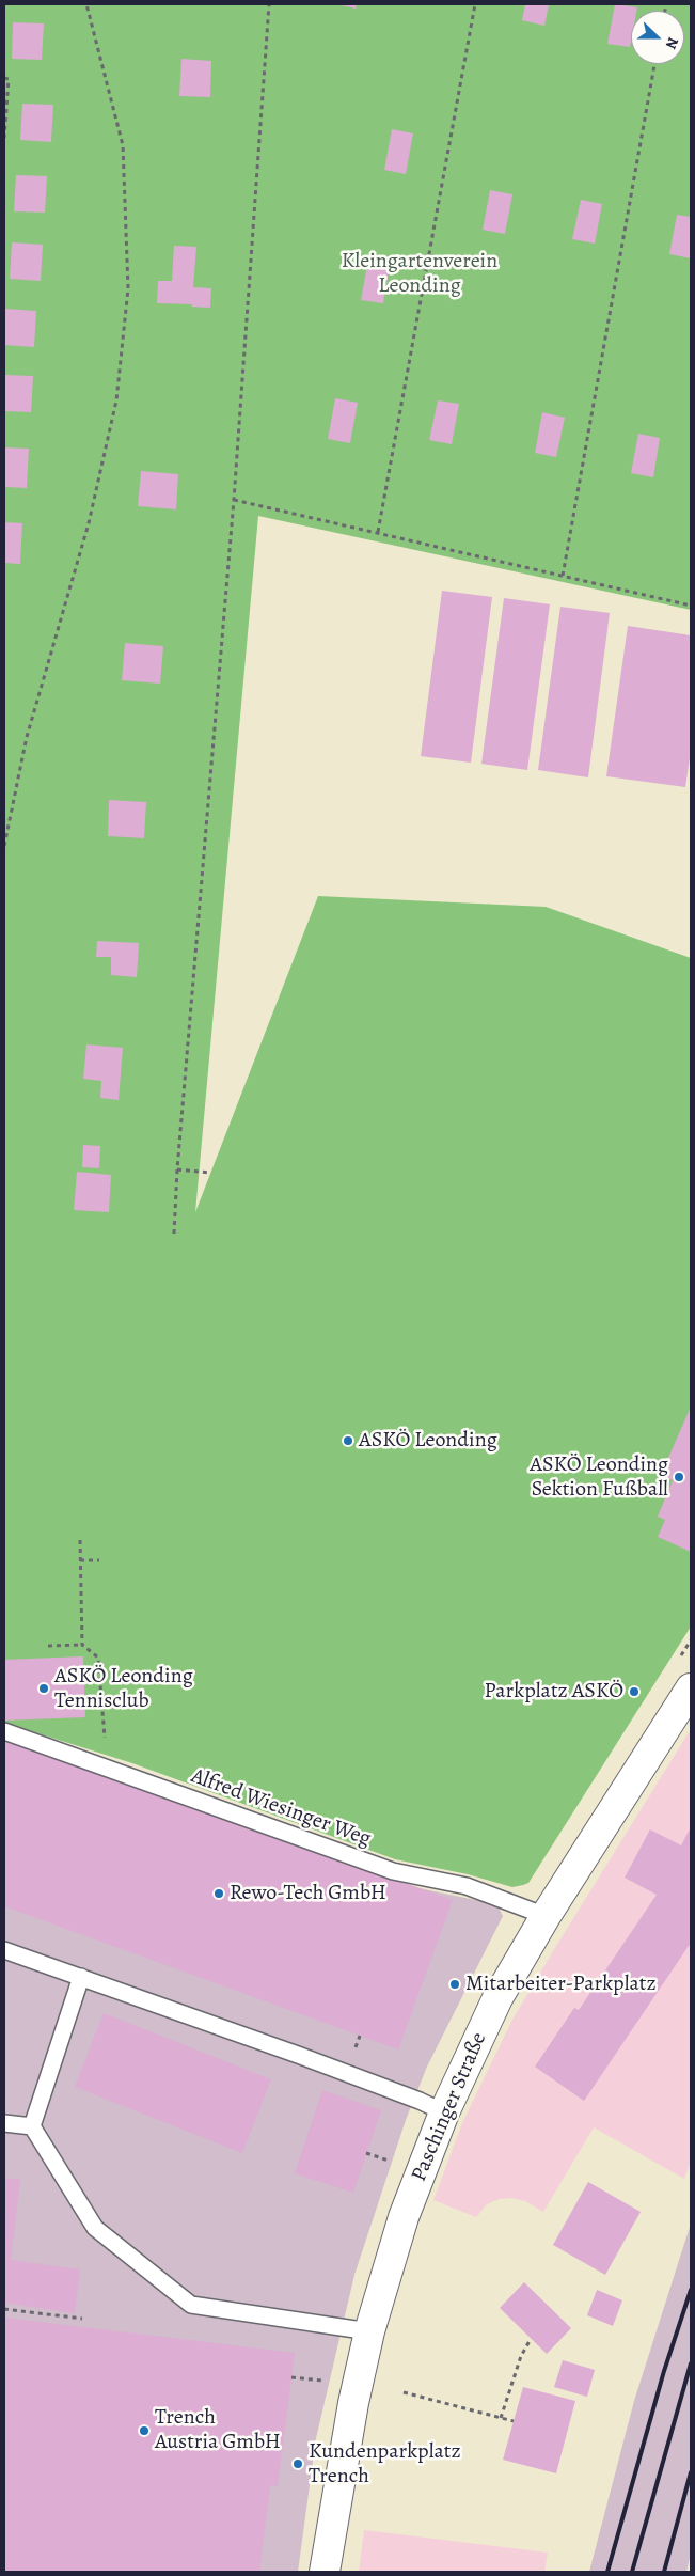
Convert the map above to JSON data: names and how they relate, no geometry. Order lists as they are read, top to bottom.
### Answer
{
  "streets": {
    "street": ["Paschinger Straße"],
    "lane": ["Alfred Wiesinger Weg"]
  },
  "crossings": [
    ["Alfred Wiesinger Weg", "Paschinger Straße"]
  ],
  "parks": ["Kleingartenverein Leonding"],
  "places": [
    "ASKÖ Leonding",
    "ASKÖ Leonding Sektion Fußball",
    "ASKÖ Leonding Tennisclub",
    "Parkplatz ASKÖ",
    "Rewo-Tech GmbH",
    "Mitarbeiter-Parkplatz",
    "Trench Austria GmbH",
    "Kundenparkplatz Trench"
  ],
  "north": "right"
}
